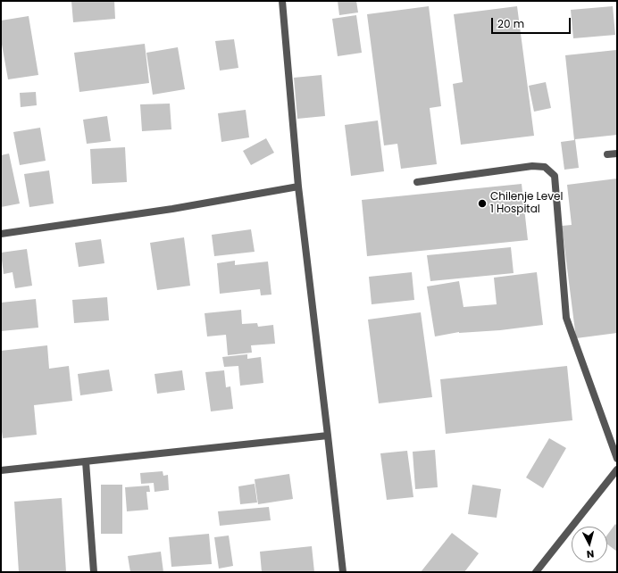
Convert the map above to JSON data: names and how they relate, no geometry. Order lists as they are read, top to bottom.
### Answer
{
  "places": ["Chilenje Level 1 Hospital"],
  "scale_bar": "20 m",
  "north": "bottom"
}
